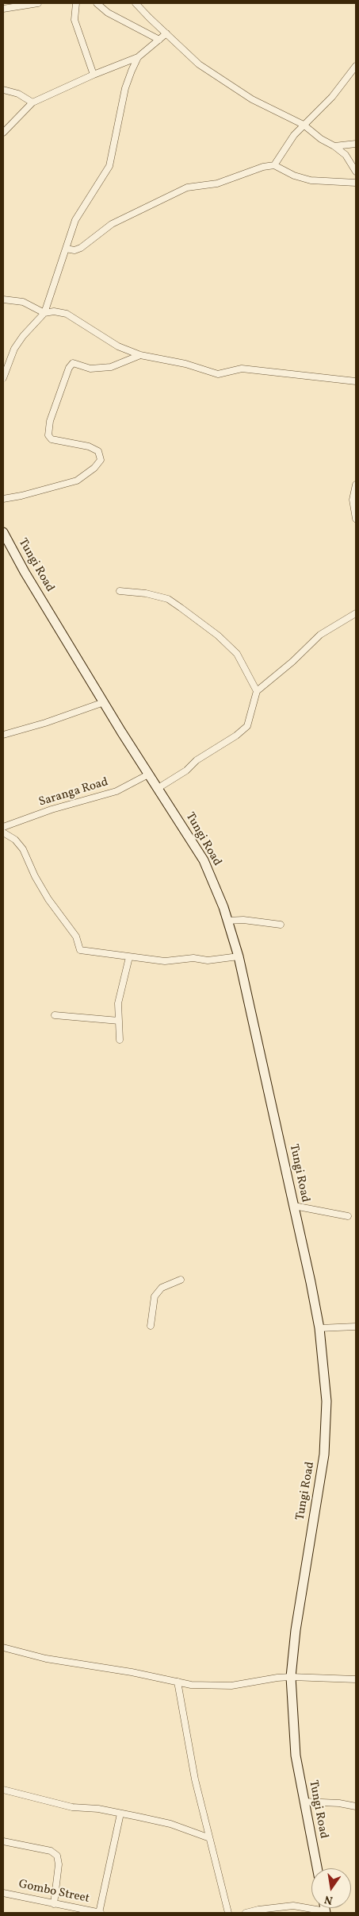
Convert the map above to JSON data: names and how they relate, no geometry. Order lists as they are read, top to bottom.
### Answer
{
  "streets": {
    "main road": ["Tungi Road"],
    "street": ["Saranga Road", "Gombo Street"]
  },
  "crossings": [
    ["Tungi Road", "Saranga Road"]
  ],
  "north": "bottom"
}
